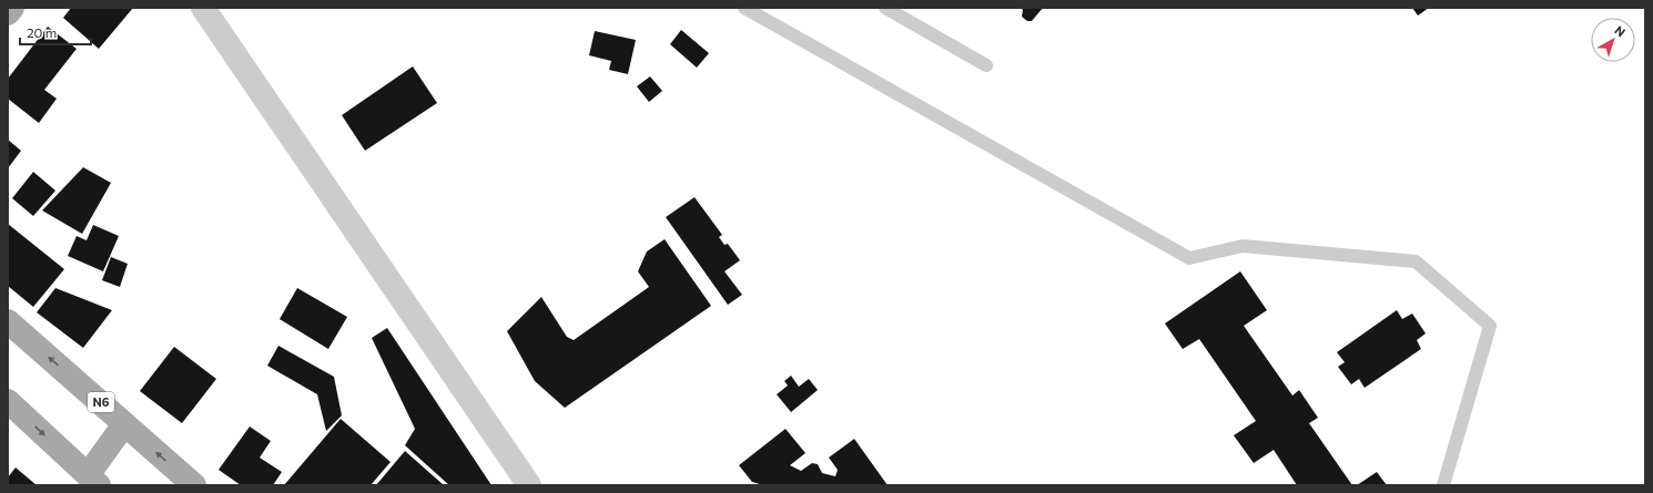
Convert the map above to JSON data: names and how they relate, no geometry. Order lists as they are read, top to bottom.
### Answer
{
  "streets": {
    "main road": ["N6"]
  },
  "scale_bar": "20 m",
  "north": "top right"
}
